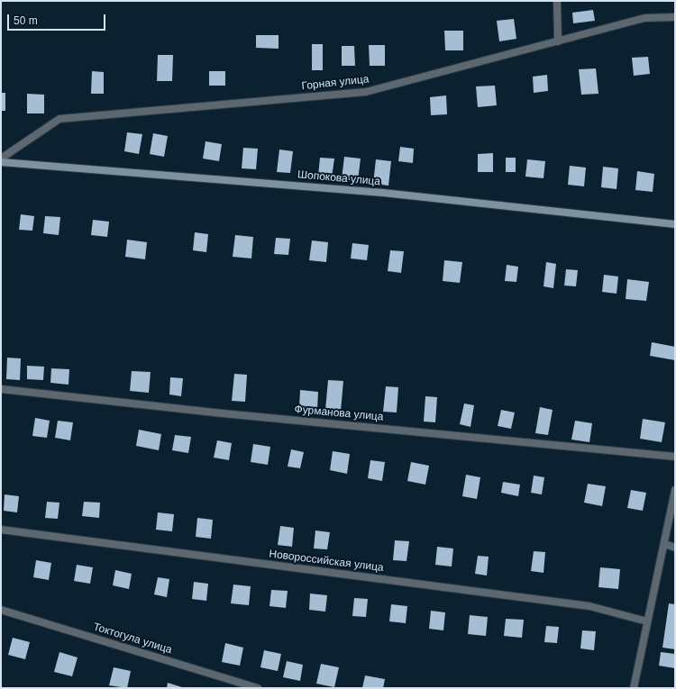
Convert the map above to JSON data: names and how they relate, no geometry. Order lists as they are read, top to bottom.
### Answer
{
  "streets": {
    "street": [
      "Горная улица",
      "Шопокова улица",
      "Фурманова улица",
      "Новороссийская улица",
      "Токтогула улица"
    ]
  },
  "scale_bar": "50 m"
}
